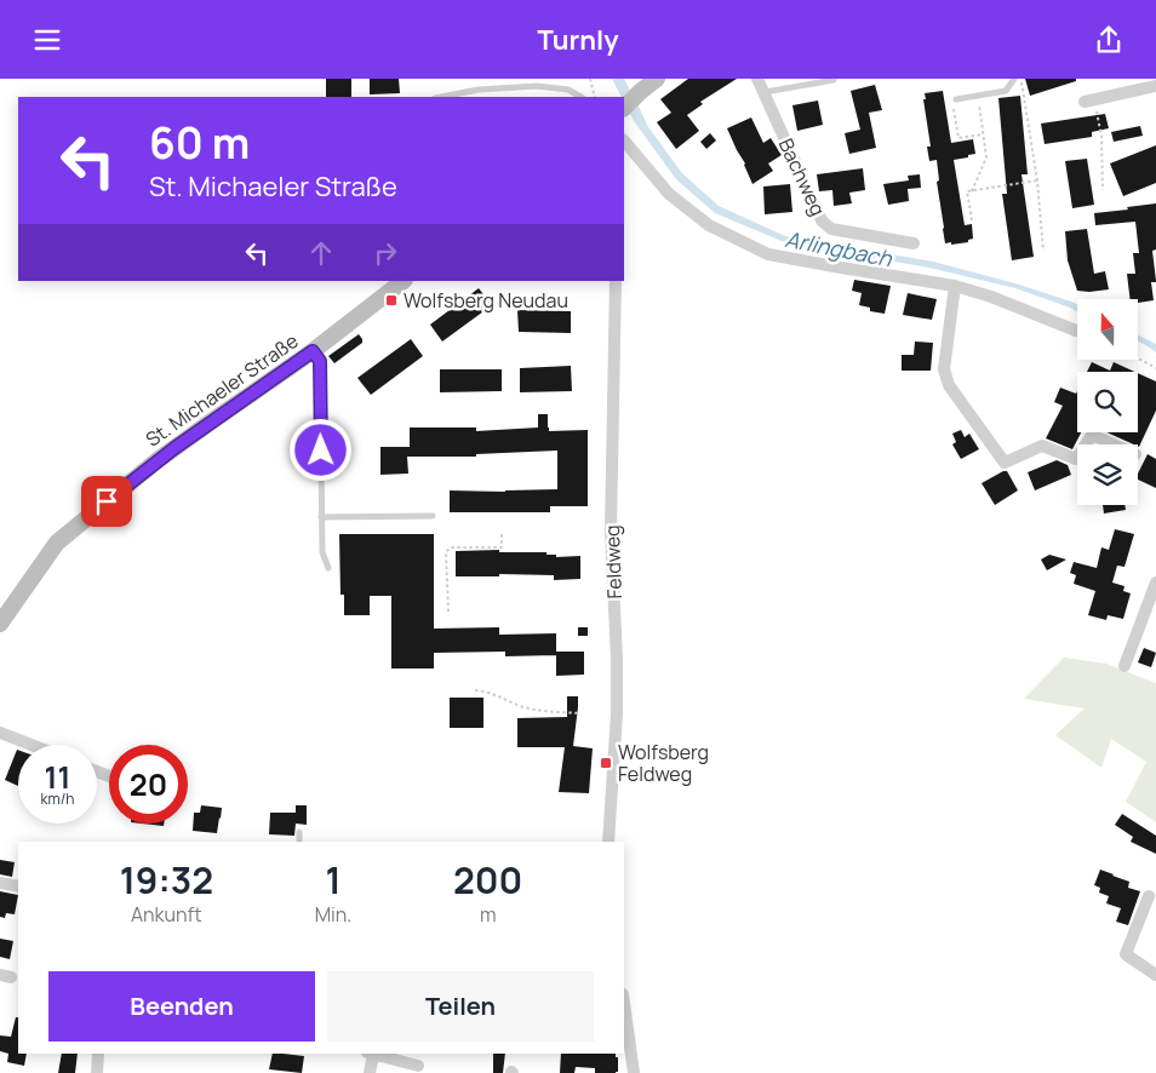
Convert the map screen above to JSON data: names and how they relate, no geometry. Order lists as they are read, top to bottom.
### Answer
{
  "streets": {
    "main road": ["St. Michaeler Straße"],
    "street": ["Bachweg", "Feldweg"]
  },
  "water": ["Arlingbach"],
  "places": {
    "transit": ["Wolfsberg Neudau", "Wolfsberg Feldweg"]
  },
  "north": "top",
  "page": {
    "header": "Turnly",
    "turn": ["60 m", "St. Michaeler Straße"],
    "speed": "11 km/h",
    "limit": "20",
    "eta": [
      "19:32",
      "Ankunft",
      "1",
      "Min.",
      "200",
      "m"
    ],
    "buttons": ["Beenden", "Teilen"]
  }
}
